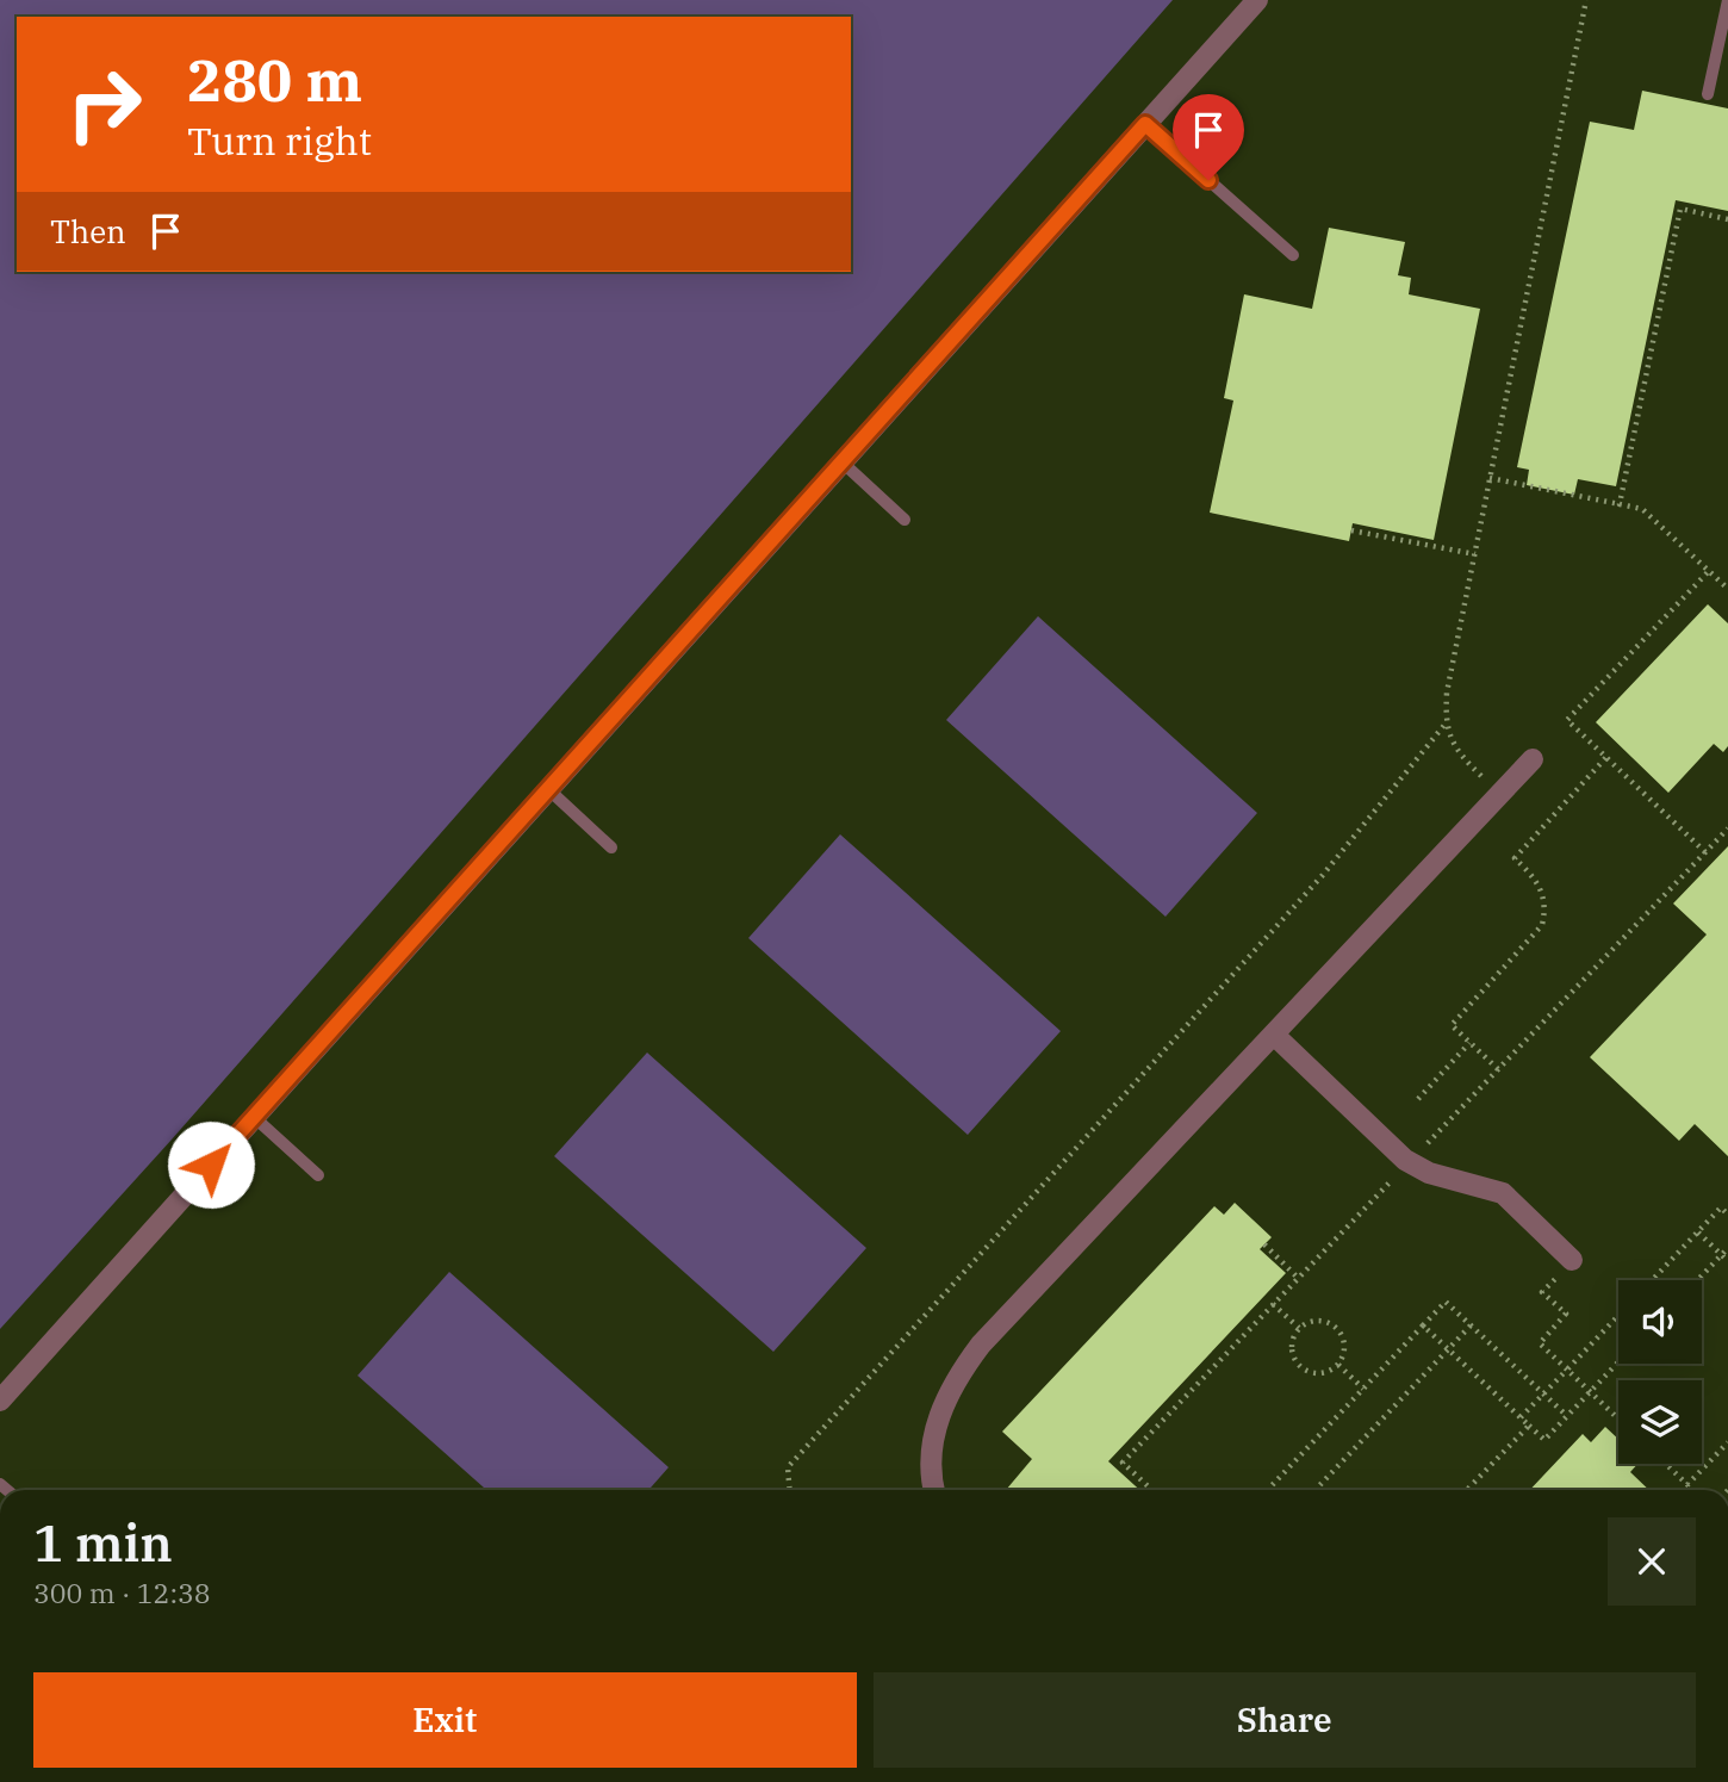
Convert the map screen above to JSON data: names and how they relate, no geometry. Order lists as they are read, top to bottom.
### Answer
{
  "page": {
    "turn": ["280 m", "Turn right"],
    "then": "Then",
    "heading": ["1 min", "300 m · 12:38"],
    "buttons": ["Exit", "Share"]
  }
}
